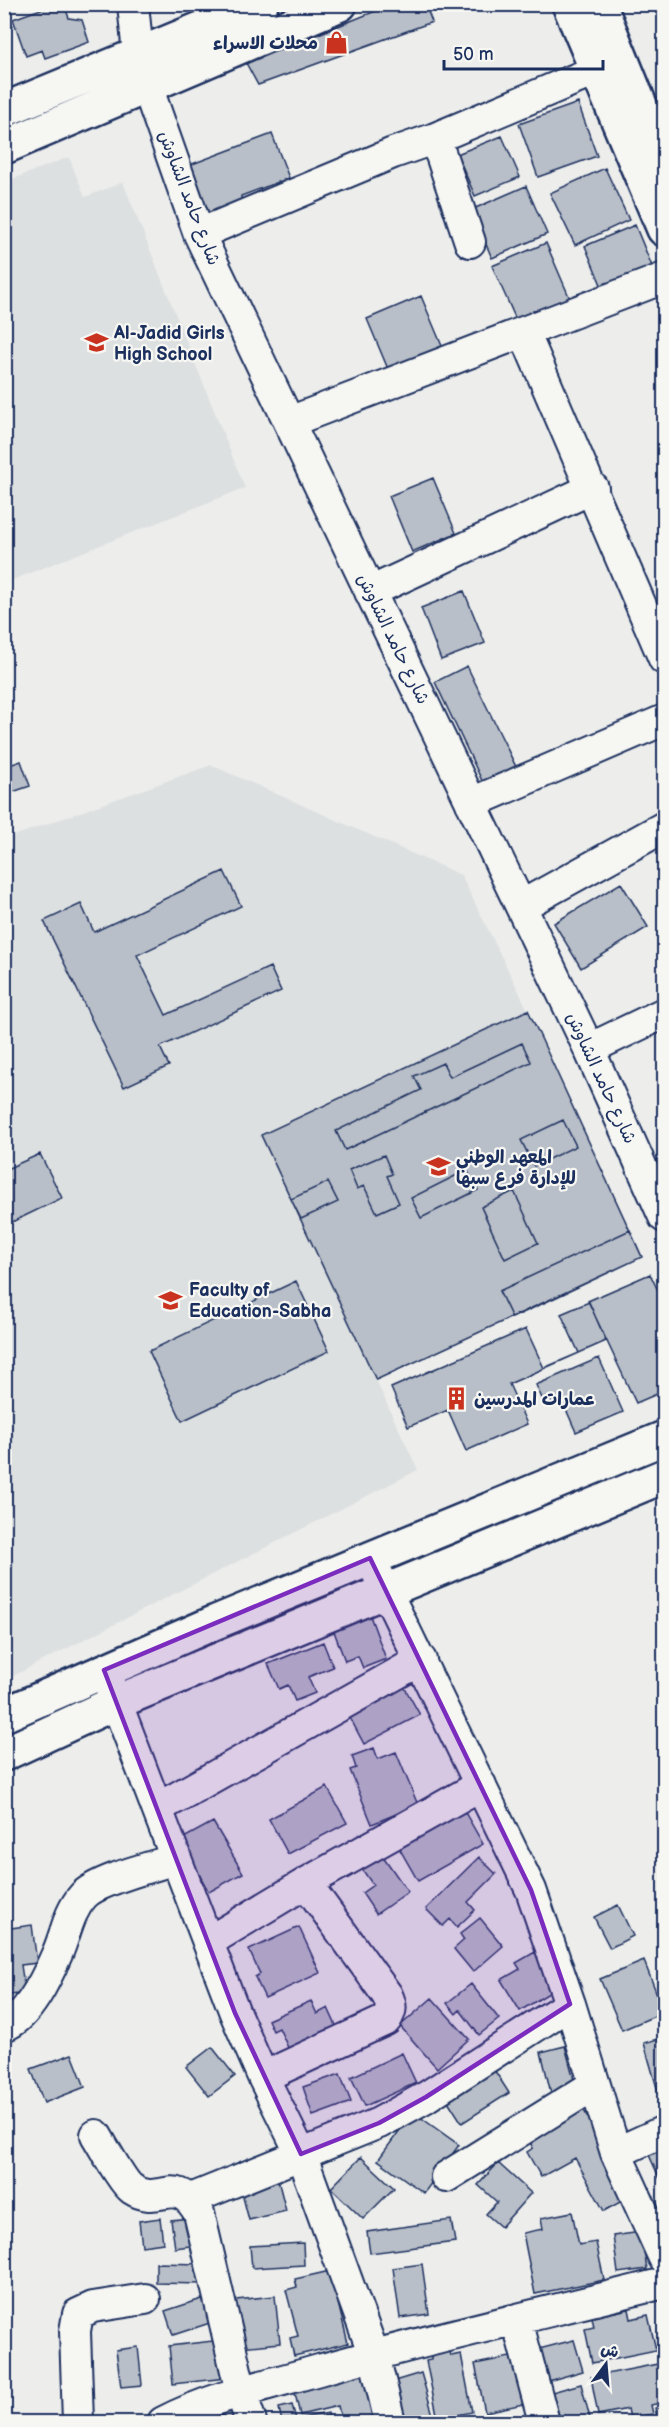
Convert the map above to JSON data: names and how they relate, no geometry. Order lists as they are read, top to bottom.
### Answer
{
  "streets": {
    "street": ["شارع حامد الشاوش"]
  },
  "places": {
    "shop": ["محلات الاسراء"],
    "school or university": ["Al-Jadid Girls High School", "المعهد الوطني للإدارة فرع سبها", "Faculty of Education-Sabha"],
    "building": ["عمارات المدرسين"]
  },
  "scale_bar": "50 m",
  "north": "top"
}
